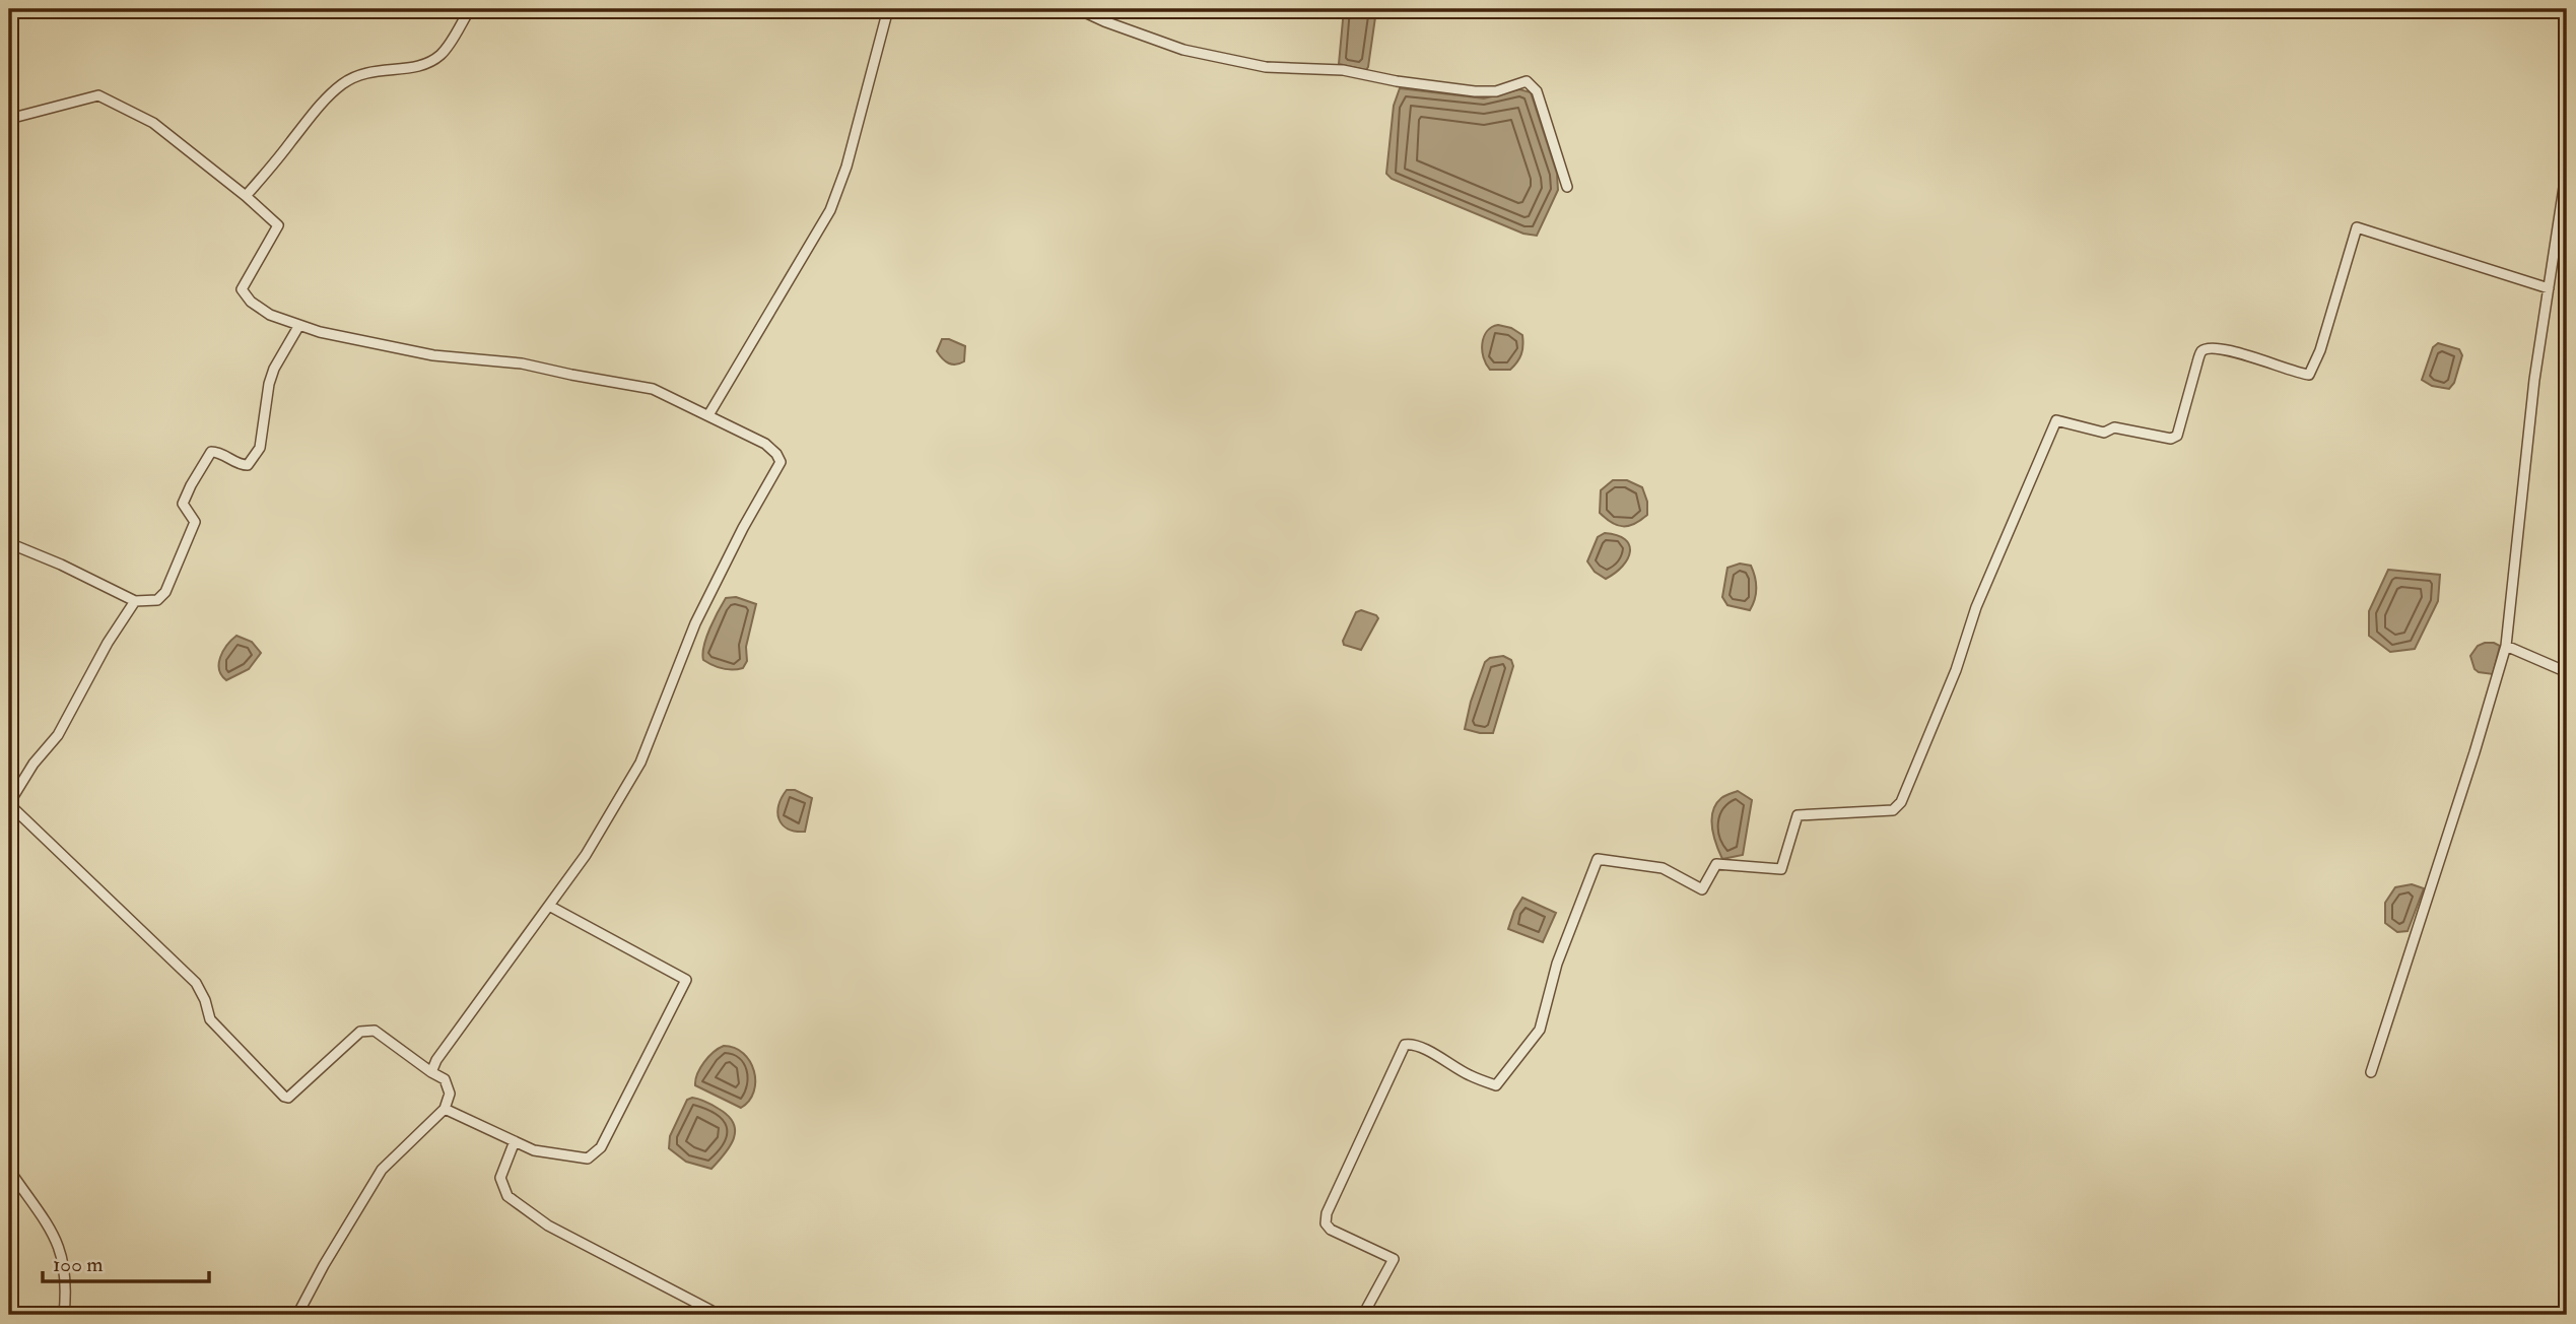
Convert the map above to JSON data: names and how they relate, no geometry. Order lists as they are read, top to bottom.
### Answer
{
  "scale_bar": "100 m"
}
